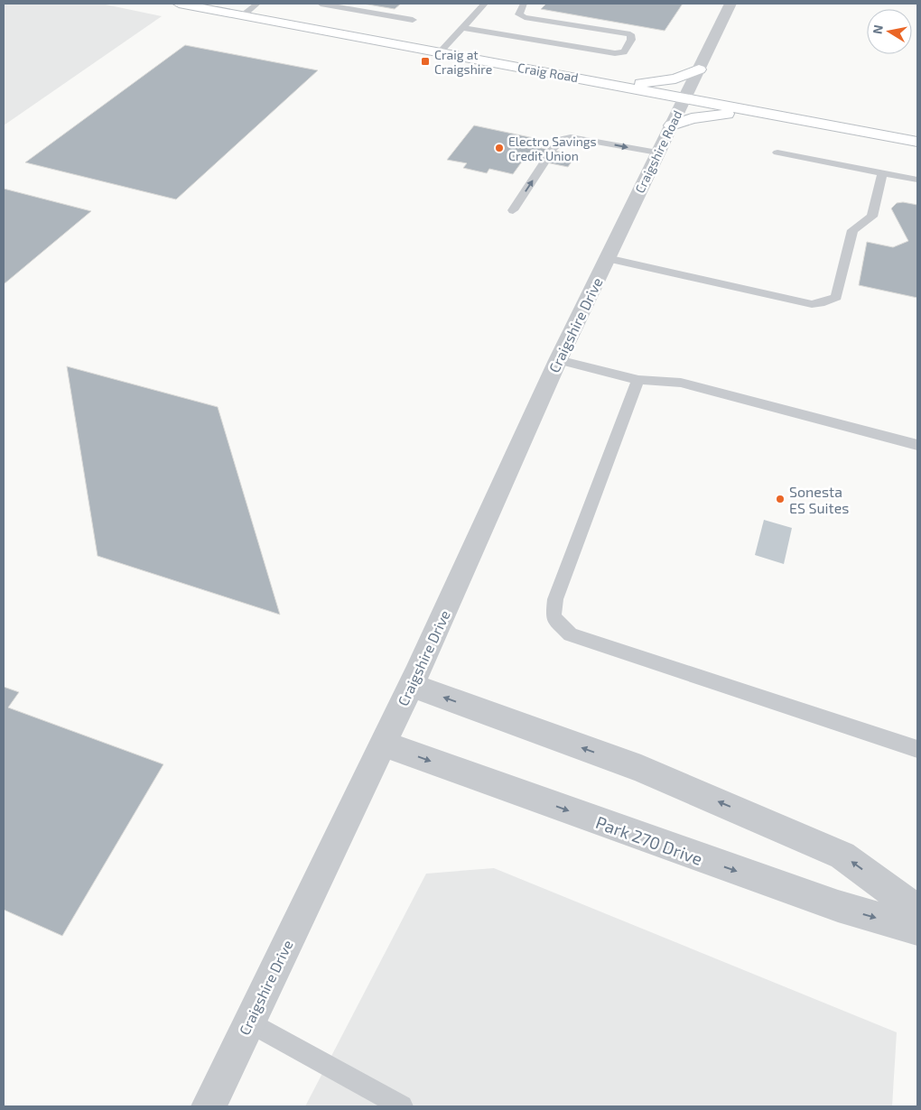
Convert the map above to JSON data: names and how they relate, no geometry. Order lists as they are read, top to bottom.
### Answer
{
  "streets": {
    "main road": ["Craig Road"],
    "street": ["Craigshire Road", "Craigshire Drive", "Park 270 Drive"]
  },
  "crossings": [
    ["Craig Road", "Craigshire Road"],
    ["Craigshire Road", "Craigshire Drive"],
    ["Craigshire Drive", "Park 270 Drive"]
  ],
  "places": {
    "transit": ["Craig at Craigshire"],
    "other": ["Electro Savings Credit Union", "Sonesta ES Suites"]
  },
  "north": "left"
}
